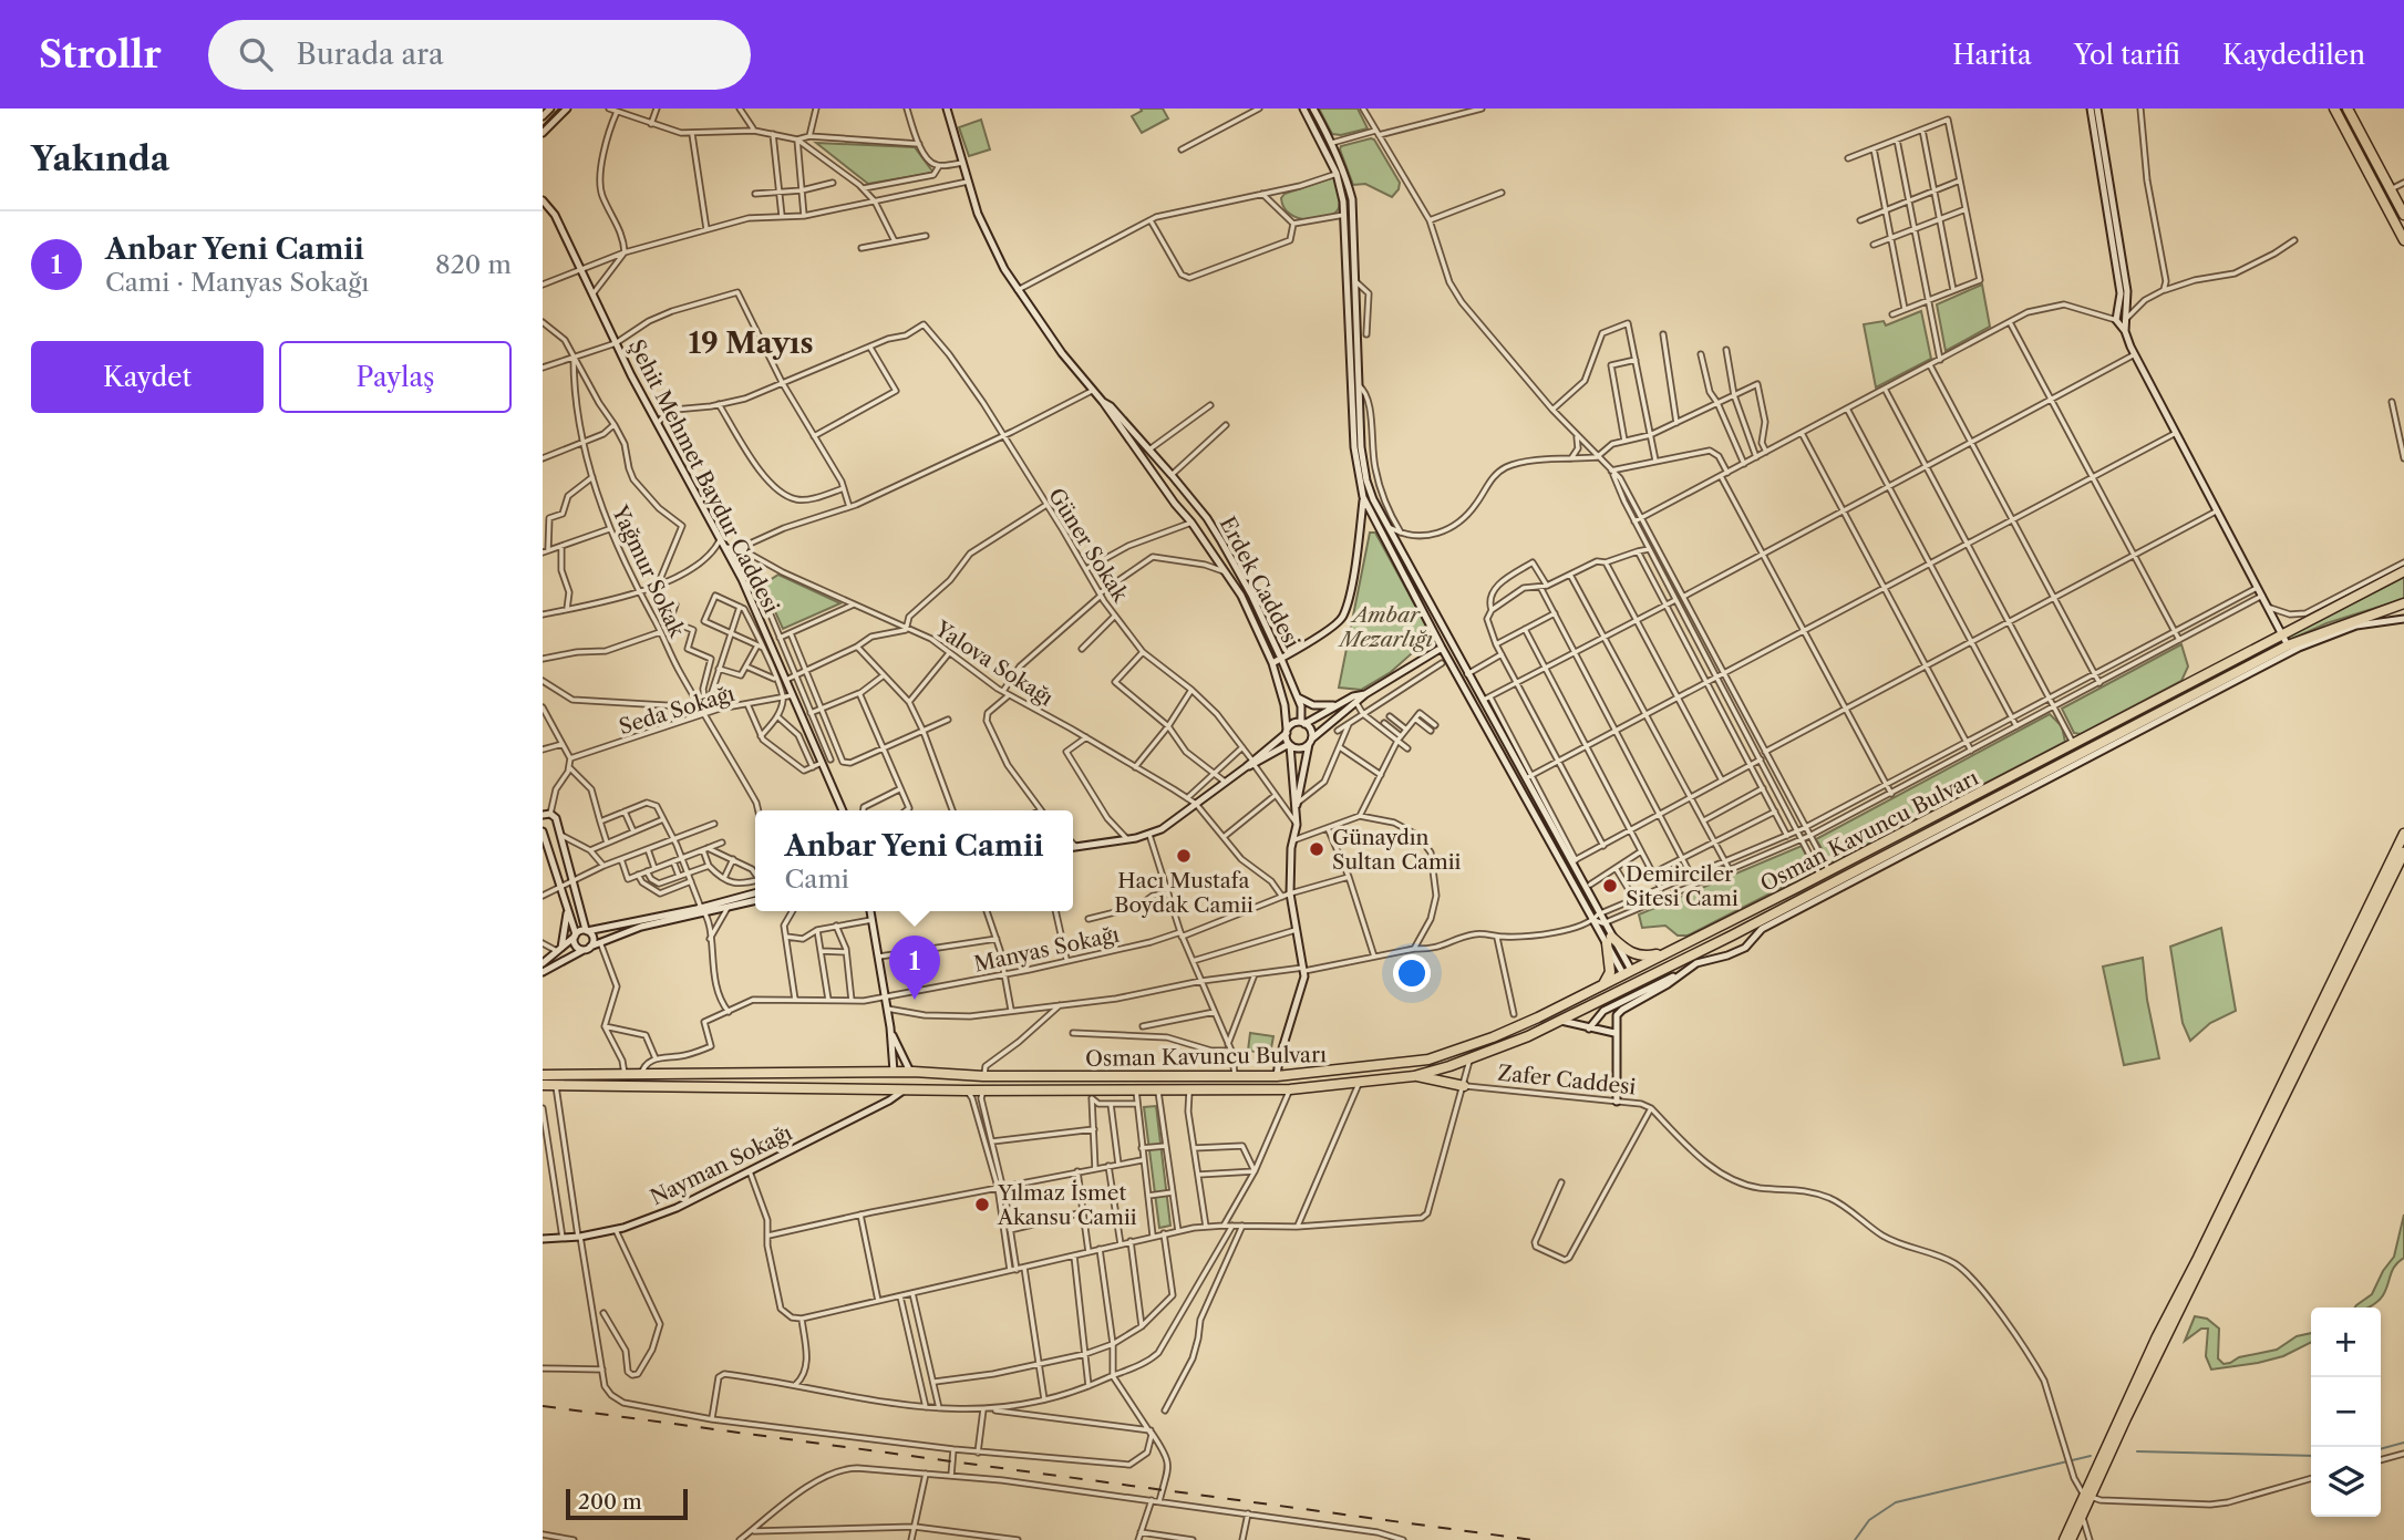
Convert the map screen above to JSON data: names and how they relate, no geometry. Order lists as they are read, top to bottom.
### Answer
{
  "streets": {
    "highway": ["Osman Kavuncu Bulvarı"],
    "street": [
      "Şehit Mehmet Baydur Caddesi",
      "Güner Sokak",
      "Yağmur Sokak",
      "Erdek Caddesi",
      "Yalova Sokağı",
      "Seda Sokağı",
      "Manyas Sokağı",
      "Zafer Caddesi",
      "Nayman Sokağı"
    ]
  },
  "crossings": [
    ["Şehit Mehmet Baydur Caddesi", "Yalova Sokağı"],
    ["Şehit Mehmet Baydur Caddesi", "Seda Sokağı"],
    ["Yağmur Sokak", "Seda Sokağı"],
    ["Yalova Sokağı", "Manyas Sokağı"],
    ["Osman Kavuncu Bulvarı", "Nayman Sokağı"]
  ],
  "districts": ["19 Mayıs"],
  "parks": ["Ambar Mezarlığı"],
  "places": [
    "Günaydın Sultan Camii",
    "Hacı Mustafa Boydak Camii",
    "Demirciler Sitesi Cami",
    "Yılmaz İsmet Akansu Camii"
  ],
  "scale_bar": "200 m",
  "page": {
    "header": "Strollr",
    "search": "Burada ara",
    "nav": ["Harita", "Yol tarifi", "Kaydedilen"],
    "heading": "Yakında",
    "list": [
      {
        "mark": "1",
        "name": "Anbar Yeni Camii",
        "note": "Cami · Manyas Sokağı",
        "value": "820 m"
      }
    ],
    "buttons": ["Kaydet", "Paylaş"],
    "popup": ["Anbar Yeni Camii", "Cami"],
    "pins": "1",
    "map_buttons": ["+", "−"],
    "scale": "200 m"
  }
}
